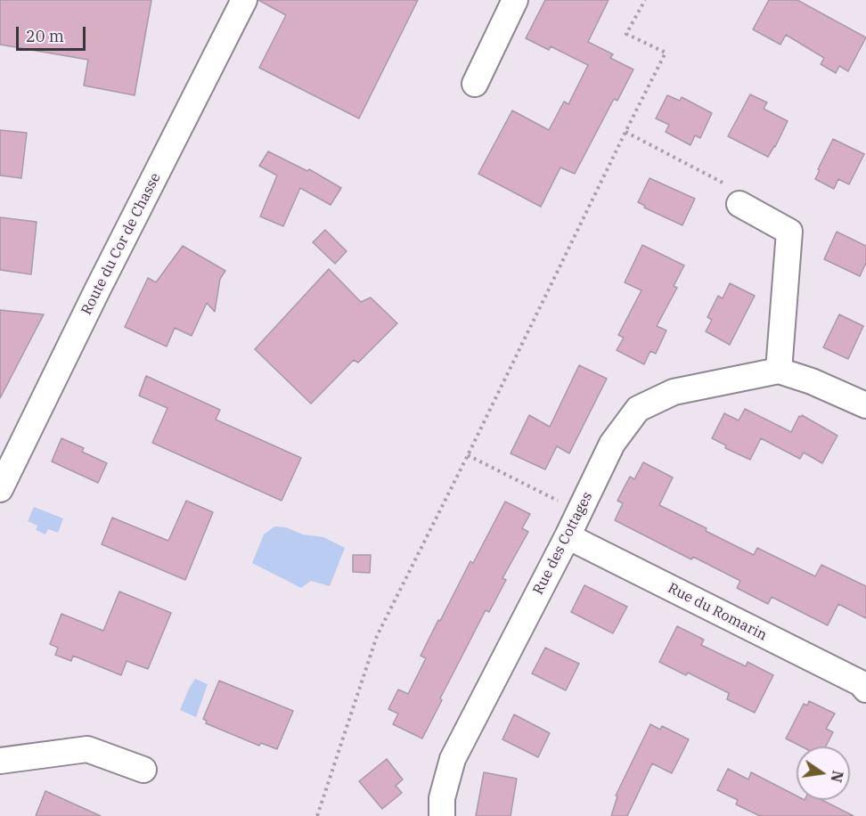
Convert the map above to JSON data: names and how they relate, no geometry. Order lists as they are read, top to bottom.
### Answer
{
  "streets": {
    "street": ["Route du Cor de Chasse", "Rue des Cottages", "Rue du Romarin"]
  },
  "crossings": [
    ["Rue des Cottages", "Rue du Romarin"]
  ],
  "scale_bar": "20 m",
  "north": "right"
}
